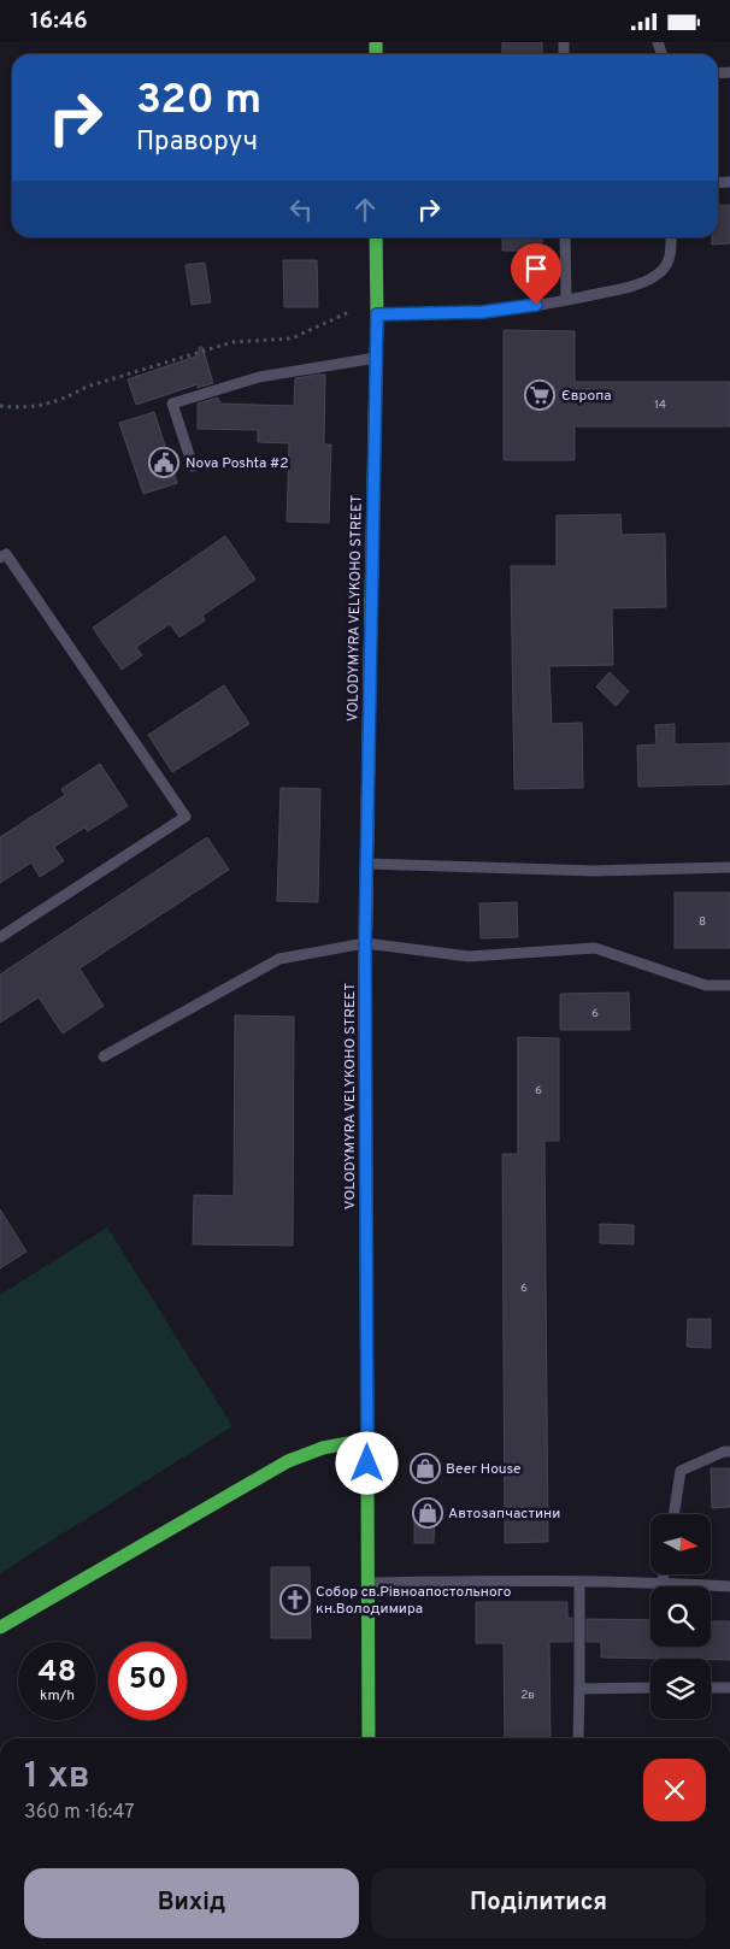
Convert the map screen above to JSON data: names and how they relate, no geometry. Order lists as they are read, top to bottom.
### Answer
{
  "streets": {
    "main road": ["VOLODYMYRA VELYKOHO STREET"]
  },
  "places": {
    "supermarket": ["Європа"],
    "public building": ["Nova Poshta #2"],
    "shop": ["Beer House", "Автозапчастини"],
    "church": ["Собор св.Рівноапостольного кн.Володимира"]
  },
  "house_numbers": [
    "14",
    "8",
    "6",
    "6",
    "6",
    "2в"
  ],
  "north": "right",
  "page": {
    "status": "16:46",
    "turn": ["320 m", "Праворуч"],
    "speed": "48 km/h",
    "limit": "50",
    "heading": ["1 хв", "360 m · 16:47"],
    "buttons": ["Вихід", "Поділитися"]
  }
}
